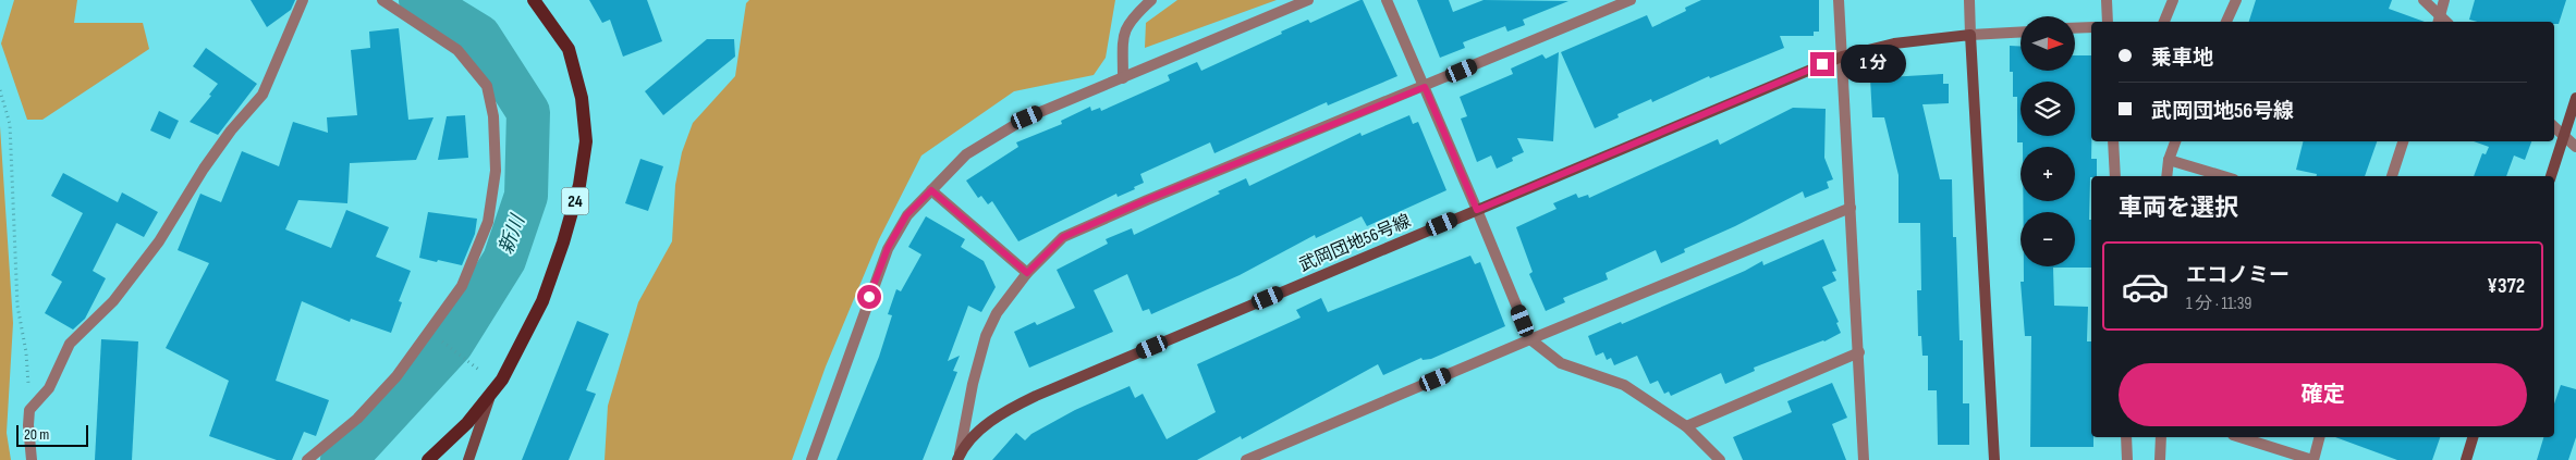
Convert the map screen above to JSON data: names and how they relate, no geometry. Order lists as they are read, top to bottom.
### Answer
{
  "streets": {
    "main road": ["24"],
    "street": ["武岡団地56号線"]
  },
  "water": ["新川"],
  "scale_bar": "20 m",
  "north": "right",
  "page": {
    "map_buttons": ["+", "−"],
    "banner": ["乗車地", "武岡団地56号線"],
    "bubble": "1 分",
    "heading": "車両を選択",
    "list": [
      {
        "name": "エコノミー",
        "note": "1 分 · 11:39",
        "value": "¥372"
      }
    ],
    "buttons": "確定",
    "scale": "20 m"
  }
}
